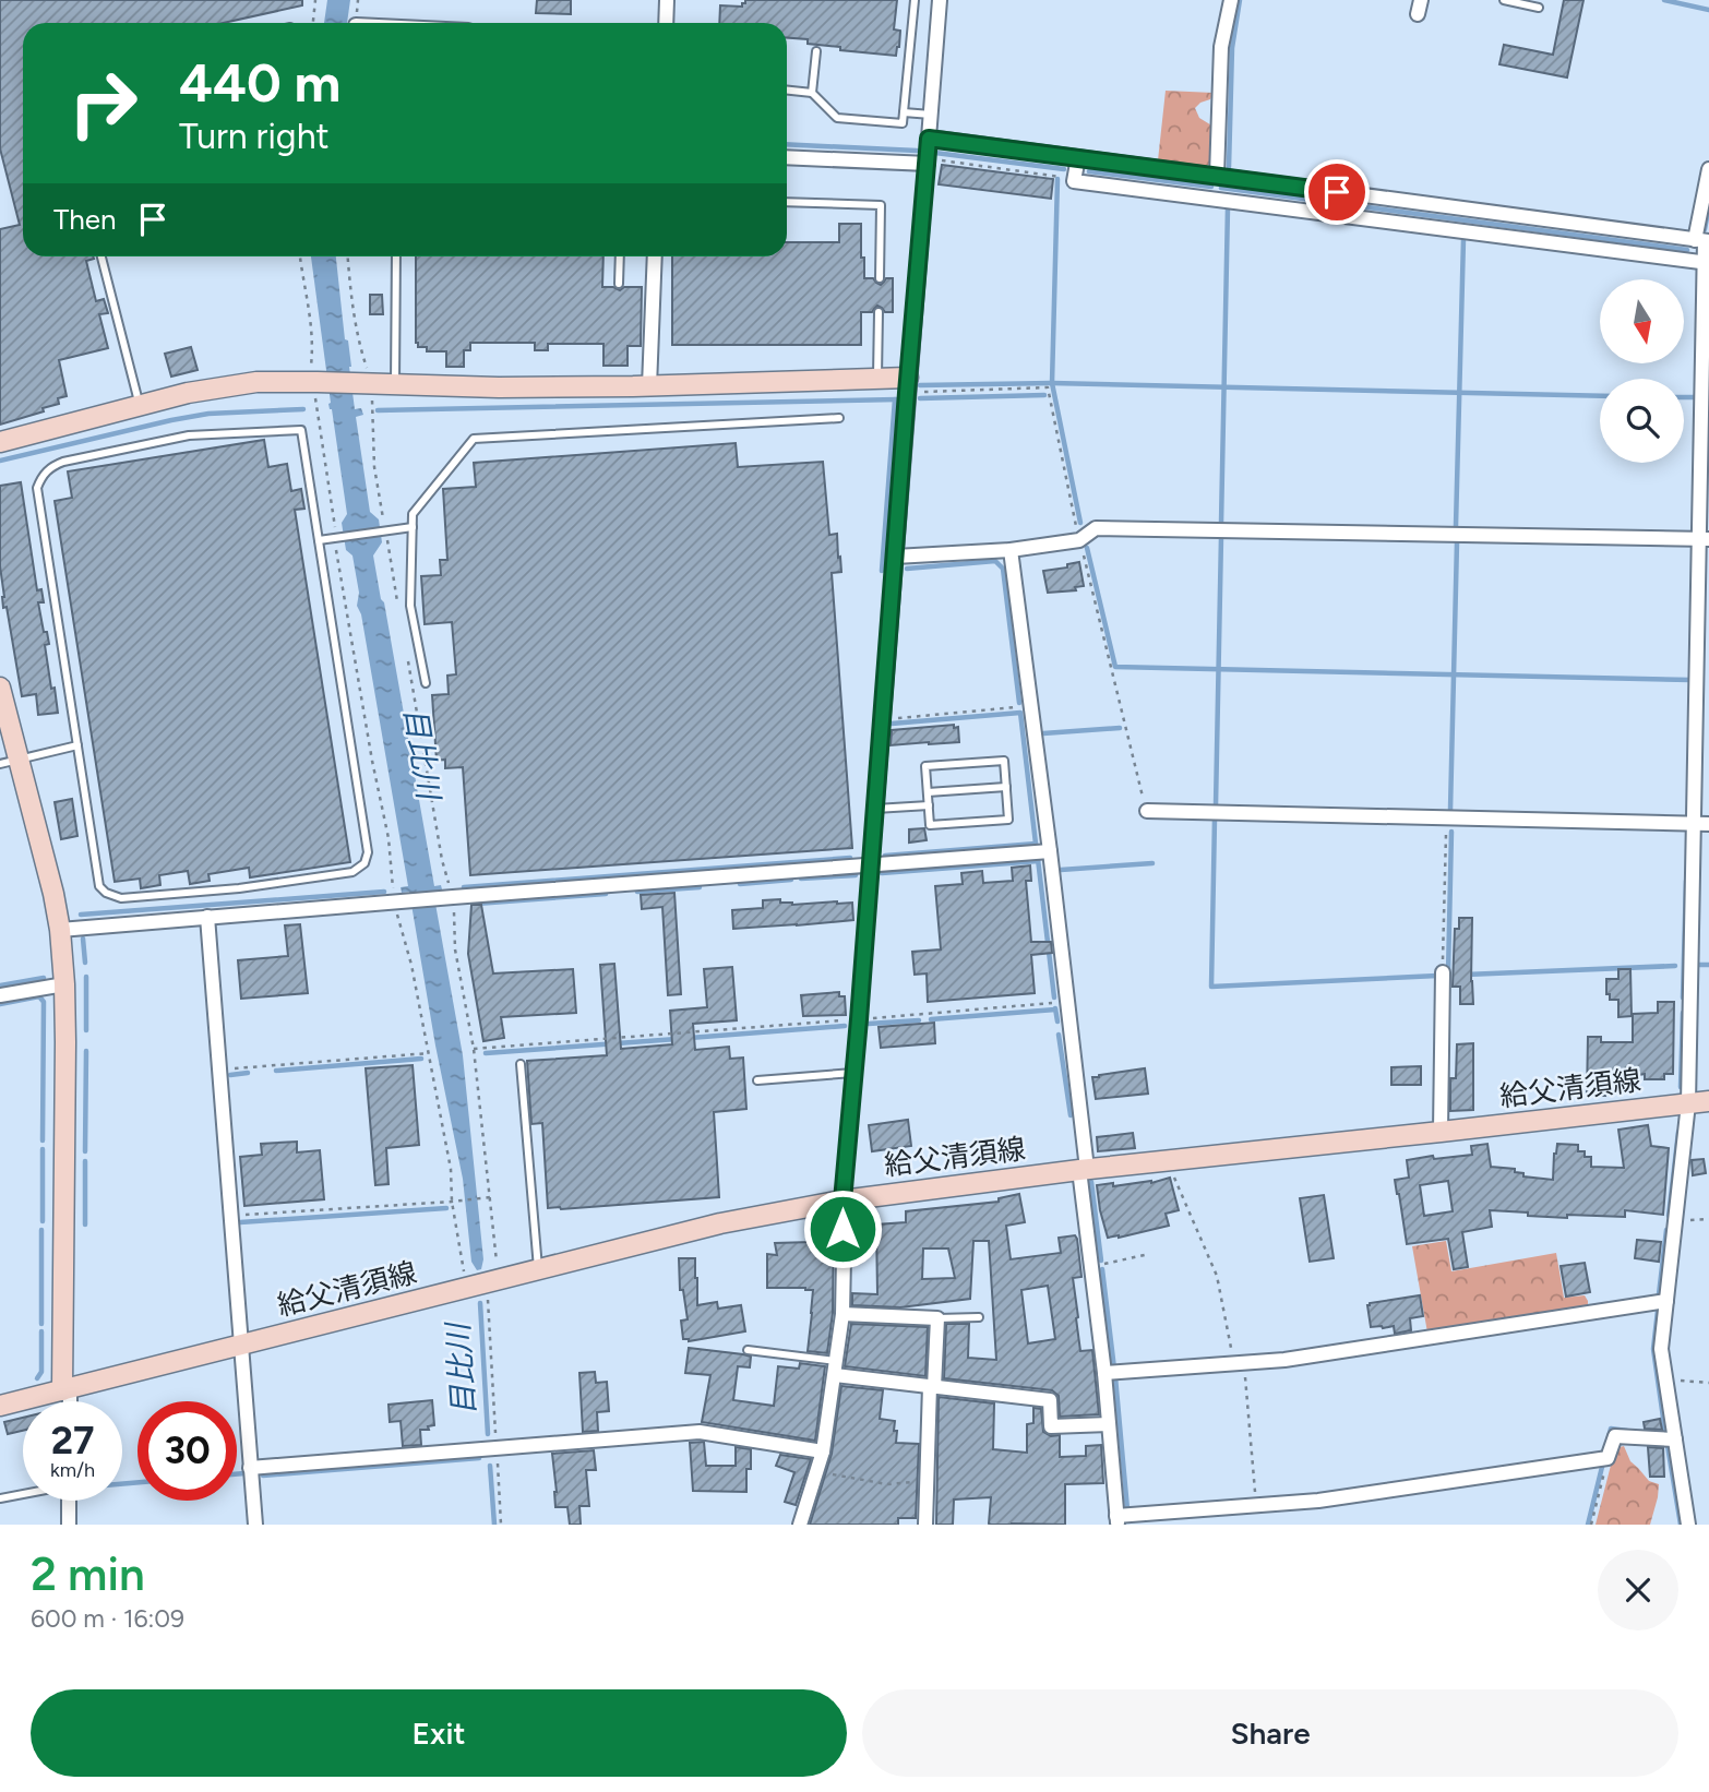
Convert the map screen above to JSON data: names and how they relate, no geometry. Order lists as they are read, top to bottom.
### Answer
{
  "streets": {
    "main road": ["給父清須線"]
  },
  "water": ["目比川"],
  "north": "bottom",
  "page": {
    "turn": ["440 m", "Turn right"],
    "then": "Then",
    "speed": "27 km/h",
    "limit": "30",
    "heading": ["2 min", "600 m · 16:09"],
    "buttons": ["Exit", "Share"]
  }
}
